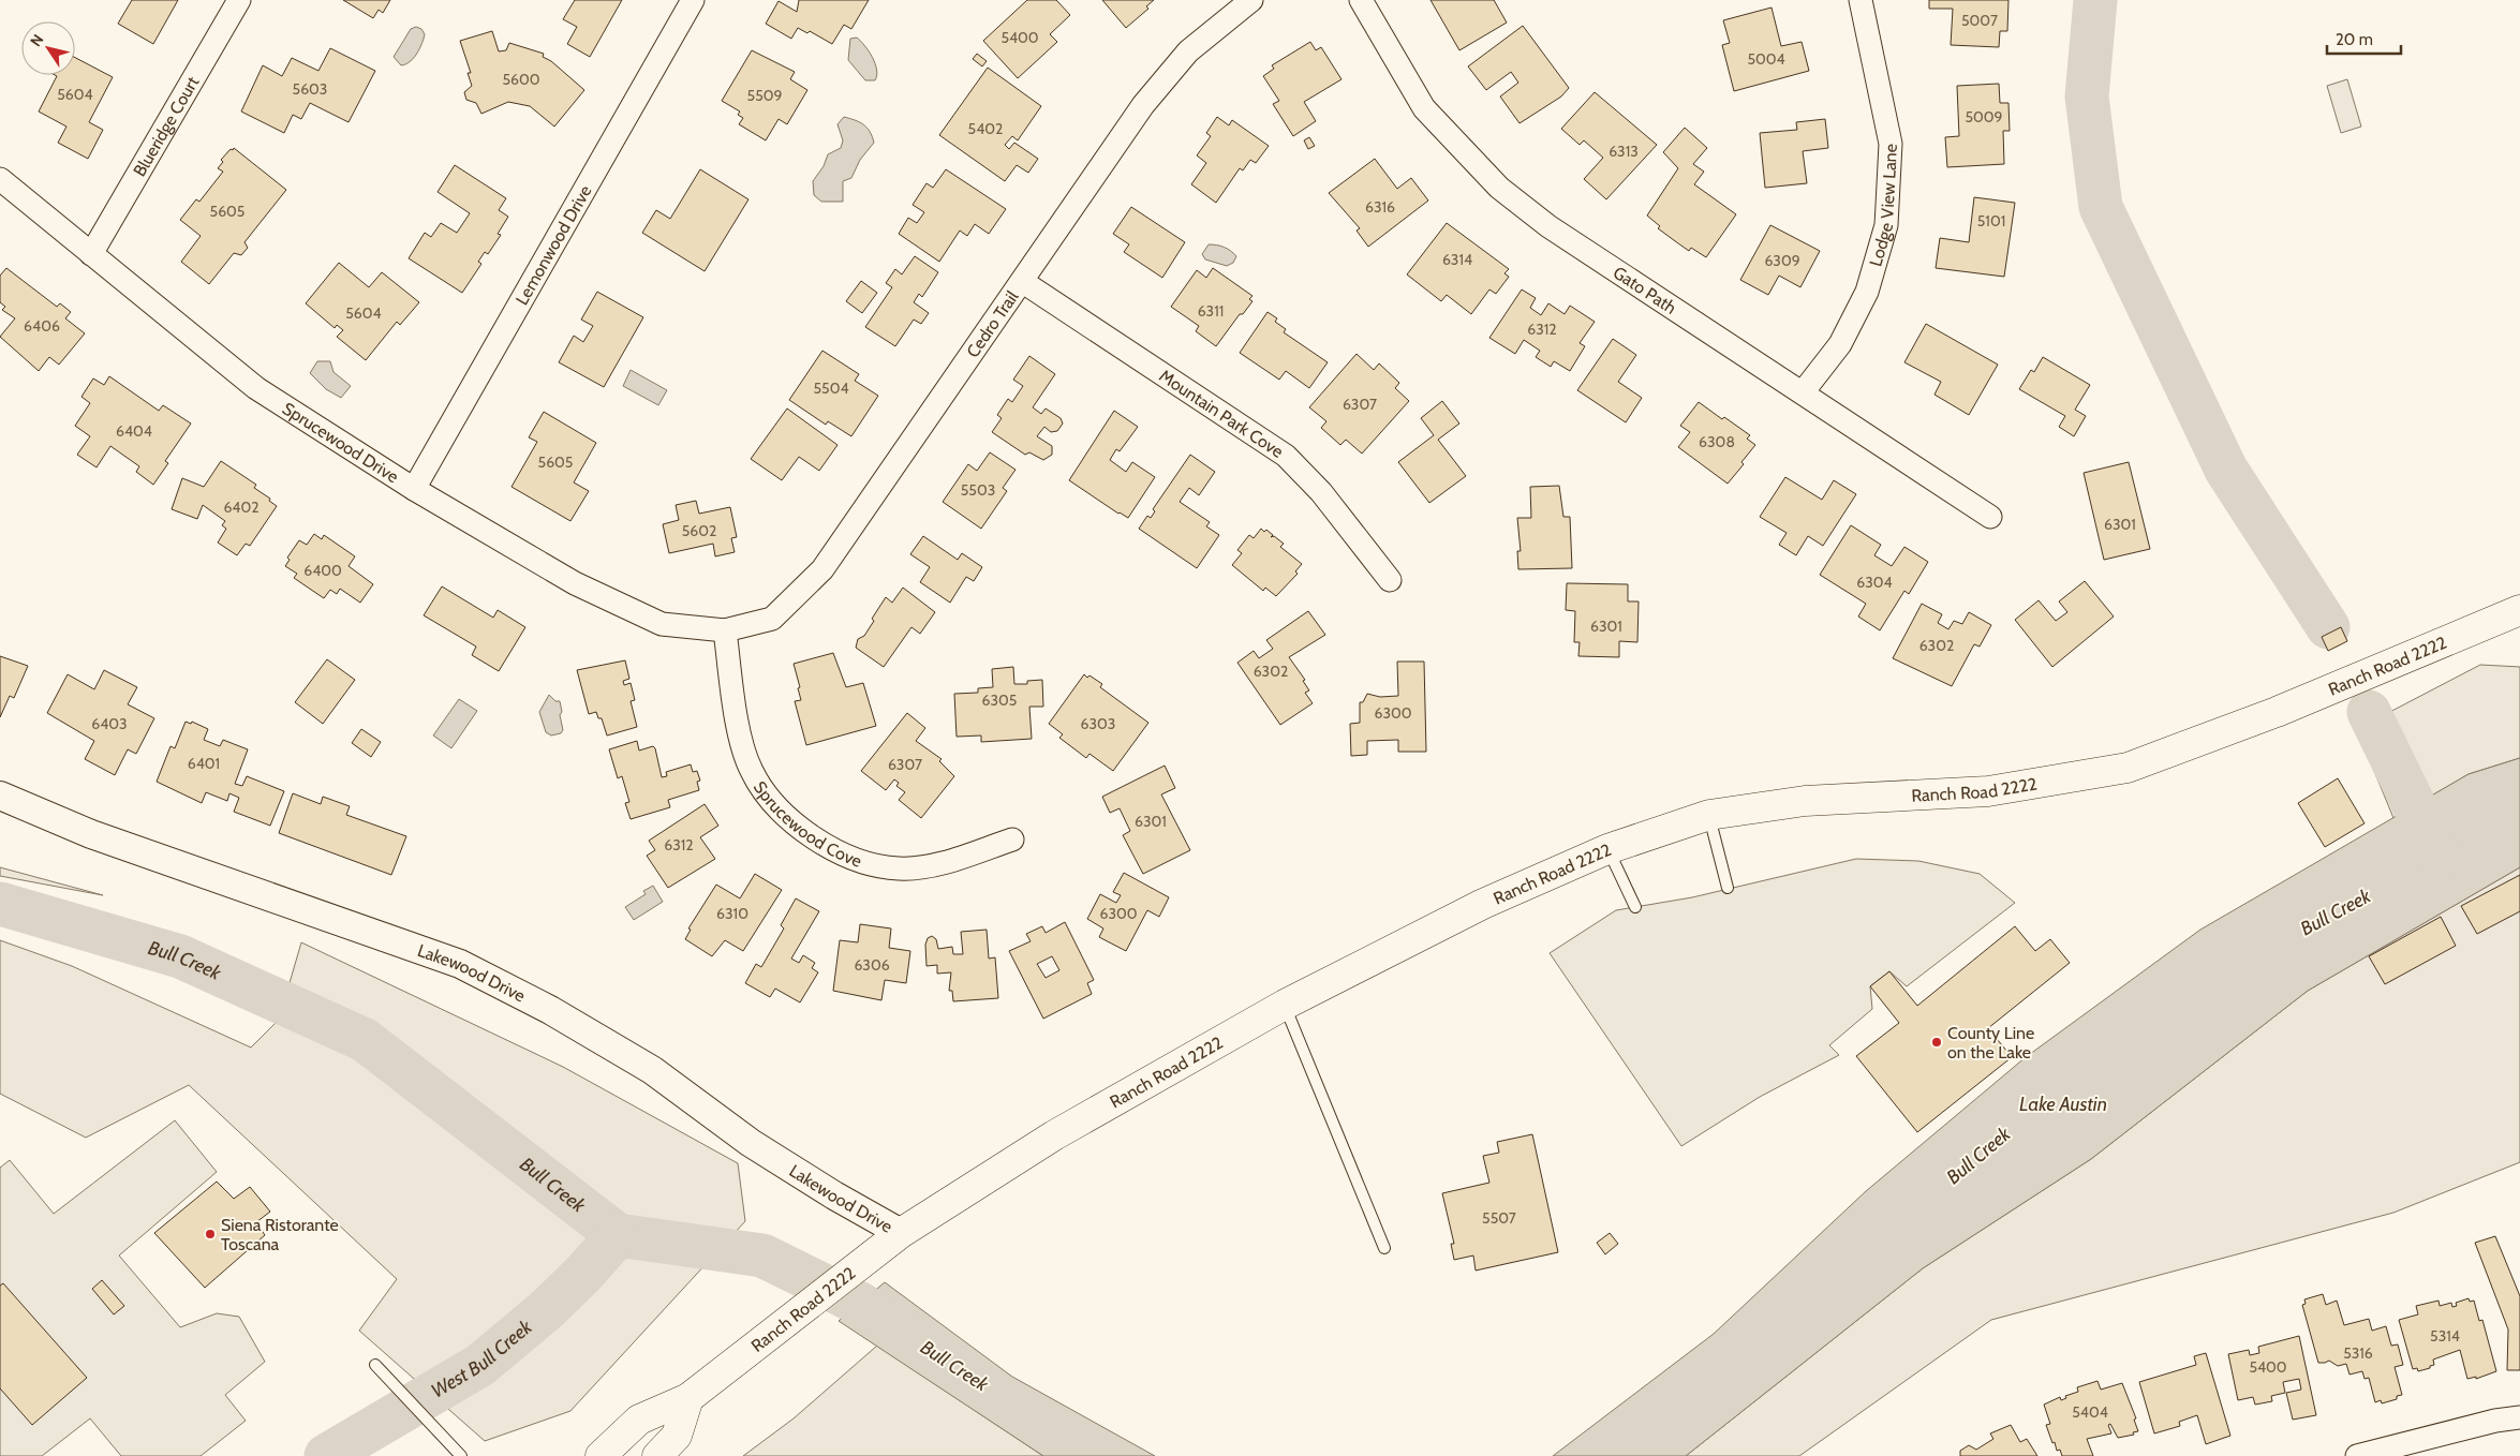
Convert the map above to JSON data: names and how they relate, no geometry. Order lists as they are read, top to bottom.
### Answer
{
  "streets": {
    "main road": ["Ranch Road 2222"],
    "street": [
      "Blueridge Court",
      "Lodge View Lane",
      "Lemonwood Drive",
      "Gato Path",
      "Cedro Trail",
      "Mountain Park Cove",
      "Sprucewood Drive",
      "Sprucewood Cove",
      "Lakewood Drive"
    ]
  },
  "crossings": [
    ["Blueridge Court", "Sprucewood Drive"],
    ["Lodge View Lane", "Gato Path"],
    ["Lemonwood Drive", "Sprucewood Drive"],
    ["Cedro Trail", "Mountain Park Cove"],
    ["Cedro Trail", "Sprucewood Drive"],
    ["Cedro Trail", "Sprucewood Cove"],
    ["Sprucewood Drive", "Sprucewood Cove"],
    ["Ranch Road 2222", "Lakewood Drive"]
  ],
  "water": ["Bull Creek", "Lake Austin", "West Bull Creek"],
  "places": ["County Line on the Lake", "Siena Ristorante Toscana"],
  "house_numbers": [
    "5007",
    "5400",
    "5004",
    "5600",
    "5603",
    "5604",
    "5509",
    "5009",
    "5402",
    "6313",
    "6316",
    "5605",
    "5101",
    "6314",
    "6309",
    "6311",
    "5604",
    "6406",
    "6312",
    "5504",
    "6307",
    "6404",
    "6308",
    "5605",
    "5503",
    "6402",
    "6301",
    "5602",
    "6400",
    "6304",
    "6301",
    "6302",
    "6302",
    "6305",
    "6300",
    "6403",
    "6303",
    "6401",
    "6307",
    "6301",
    "6312",
    "6310",
    "6300",
    "6306",
    "5507",
    "5314",
    "5316",
    "5400",
    "5404"
  ],
  "scale_bar": "20 m",
  "north": "top left"
}
